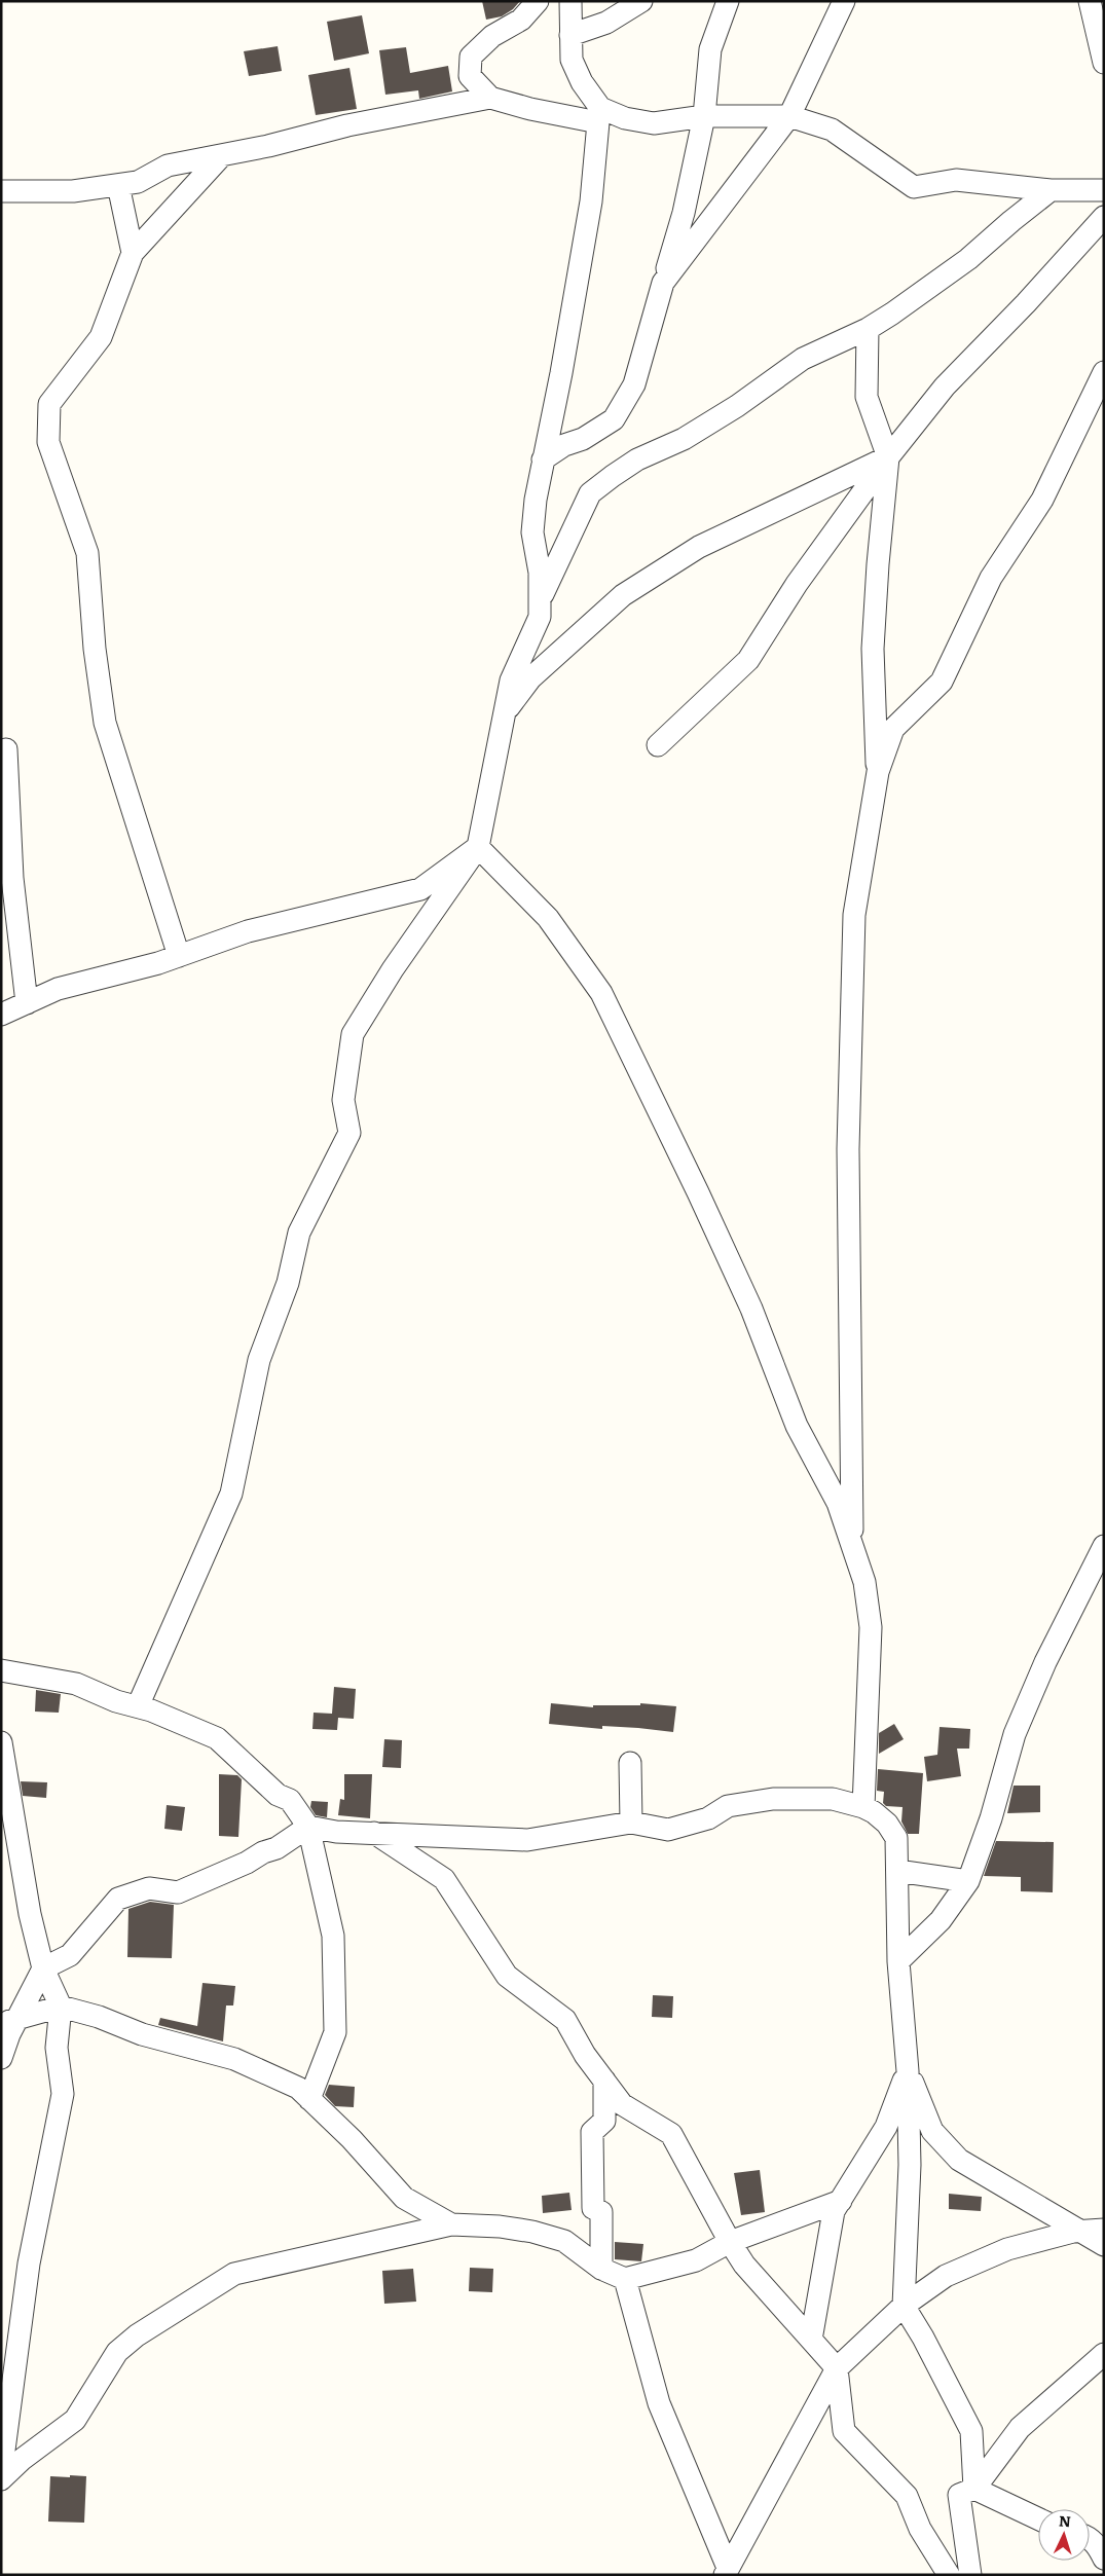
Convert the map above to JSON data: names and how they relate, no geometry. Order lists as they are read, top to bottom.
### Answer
{
  "north": "top"
}
